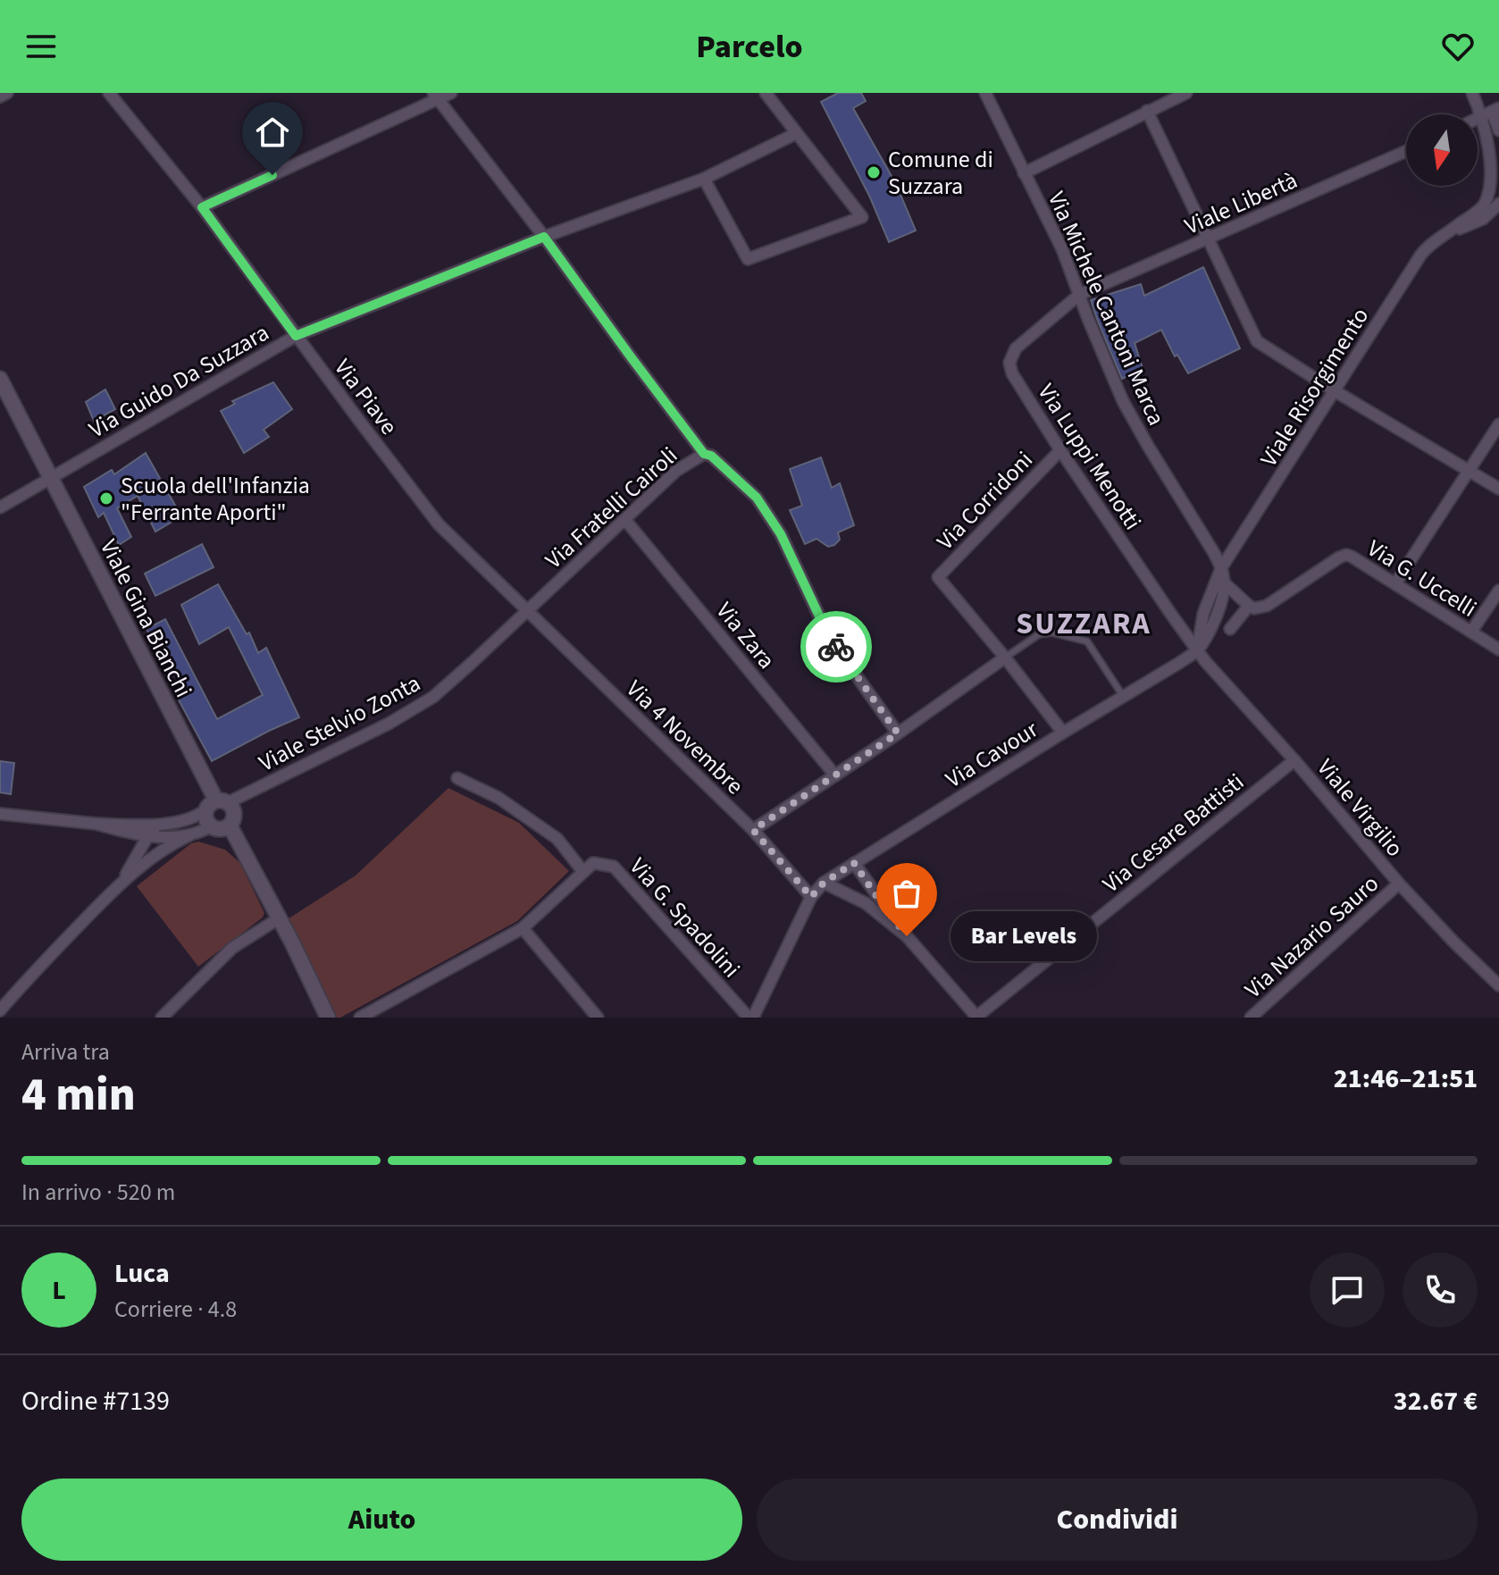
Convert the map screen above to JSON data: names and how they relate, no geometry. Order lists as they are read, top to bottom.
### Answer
{
  "streets": {
    "street": [
      "Viale Libertà",
      "Via Michele Cantoni Marca",
      "Via Guido Da Suzzara",
      "Viale Risorgimento",
      "Via Piave",
      "Via Luppi Menotti",
      "Via Corridoni",
      "Via Fratelli Cairoli",
      "Via G. Uccelli",
      "Viale Gina Bianchi",
      "Via Zara",
      "Viale Stelvio Zonta",
      "Via 4 Novembre",
      "Via Cavour",
      "Viale Virgilio",
      "Via Cesare Battisti",
      "Via G. Spadolini",
      "Via Nazario Sauro"
    ]
  },
  "crossings": [
    ["Viale Libertà", "Via Michele Cantoni Marca"],
    ["Viale Libertà", "Via Luppi Menotti"],
    ["Via Michele Cantoni Marca", "Viale Risorgimento"],
    ["Via Michele Cantoni Marca", "Via Luppi Menotti"],
    ["Via Guido Da Suzzara", "Via Piave"],
    ["Via Guido Da Suzzara", "Viale Gina Bianchi"],
    ["Viale Risorgimento", "Via Luppi Menotti"],
    ["Viale Risorgimento", "Via Cavour"],
    ["Viale Risorgimento", "Viale Virgilio"],
    ["Via Piave", "Via Fratelli Cairoli"],
    ["Via Piave", "Viale Stelvio Zonta"],
    ["Via Piave", "Via 4 Novembre"],
    ["Via Luppi Menotti", "Via Corridoni"],
    ["Via Luppi Menotti", "Via Cavour"],
    ["Via Luppi Menotti", "Viale Virgilio"],
    ["Via Fratelli Cairoli", "Via Zara"],
    ["Via Fratelli Cairoli", "Viale Stelvio Zonta"],
    ["Via Fratelli Cairoli", "Via 4 Novembre"],
    ["Viale Gina Bianchi", "Viale Stelvio Zonta"],
    ["Viale Stelvio Zonta", "Via 4 Novembre"],
    ["Via 4 Novembre", "Via Cavour"],
    ["Via Cavour", "Viale Virgilio"],
    ["Via Cavour", "Via G. Spadolini"],
    ["Viale Virgilio", "Via Cesare Battisti"],
    ["Viale Virgilio", "Via Nazario Sauro"]
  ],
  "districts": ["SUZZARA"],
  "places": ["Comune di Suzzara", "Scuola dell'Infanzia \"Ferrante Aporti\"", "Bar Levels"],
  "north": "bottom",
  "page": {
    "header": "Parcelo",
    "bubble": "Bar Levels",
    "heading": ["4 min", "Arriva tra", "21:46–21:51"],
    "panel": [
      "Luca",
      "Corriere · 4.8",
      "Ordine #7139",
      "32.67 €"
    ],
    "bar": "In arrivo · 520 m",
    "round": "L",
    "buttons": ["Aiuto", "Condividi"]
  }
}
